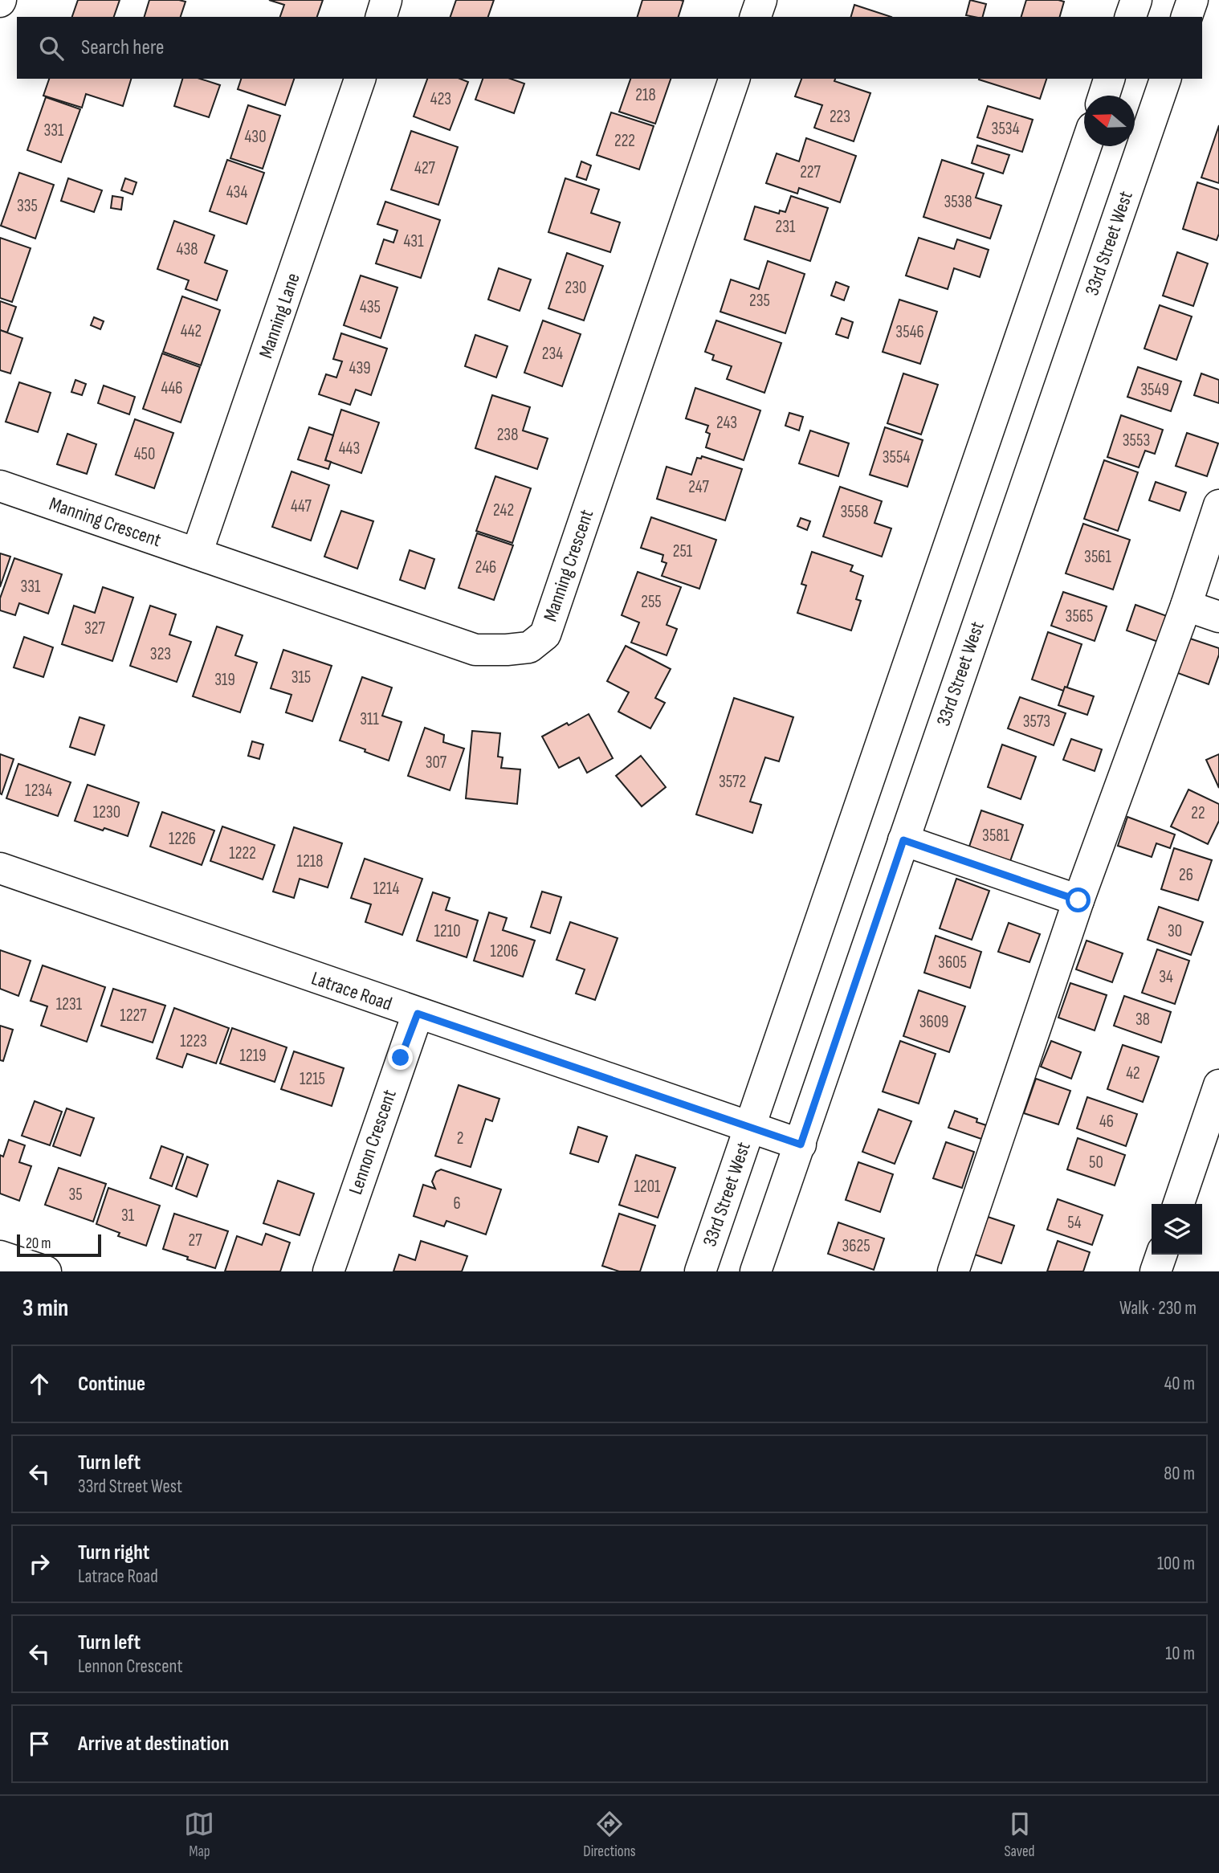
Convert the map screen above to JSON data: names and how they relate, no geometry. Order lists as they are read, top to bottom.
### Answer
{
  "streets": {
    "street": [
      "33rd Street West",
      "Manning Lane",
      "Manning Crescent",
      "Latrace Road",
      "Lennon Crescent"
    ]
  },
  "crossings": [
    ["33rd Street West", "Latrace Road"],
    ["Manning Lane", "Manning Crescent"],
    ["Latrace Road", "Lennon Crescent"]
  ],
  "house_numbers": [
    "218",
    "423",
    "223",
    "3534",
    "331",
    "430",
    "222",
    "427",
    "227",
    "434",
    "3538",
    "335",
    "231",
    "431",
    "438",
    "230",
    "235",
    "435",
    "442",
    "3546",
    "234",
    "439",
    "446",
    "3549",
    "243",
    "238",
    "3553",
    "443",
    "450",
    "3554",
    "247",
    "447",
    "242",
    "3558",
    "251",
    "3561",
    "246",
    "331",
    "255",
    "3565",
    "327",
    "323",
    "315",
    "319",
    "311",
    "3573",
    "307",
    "3572",
    "1234",
    "1230",
    "22",
    "3581",
    "1226",
    "1222",
    "1218",
    "26",
    "1214",
    "1210",
    "30",
    "1206",
    "3605",
    "34",
    "1231",
    "1227",
    "38",
    "3609",
    "1223",
    "1219",
    "42",
    "1215",
    "46",
    "2",
    "50",
    "1201",
    "35",
    "6",
    "31",
    "54",
    "27",
    "3625"
  ],
  "scale_bar": "20 m",
  "north": "left",
  "page": {
    "search": "Search here",
    "scale": "20 m",
    "heading": ["3 min", "Walk · 230 m"],
    "list": [
      ["Continue", "40 m"],
      ["Turn left", "33rd Street West", "80 m"],
      ["Turn right", "Latrace Road", "100 m"],
      ["Turn left", "Lennon Crescent", "10 m"],
      "Arrive at destination"
    ],
    "nav": ["Map", "Directions", "Saved"]
  }
}
